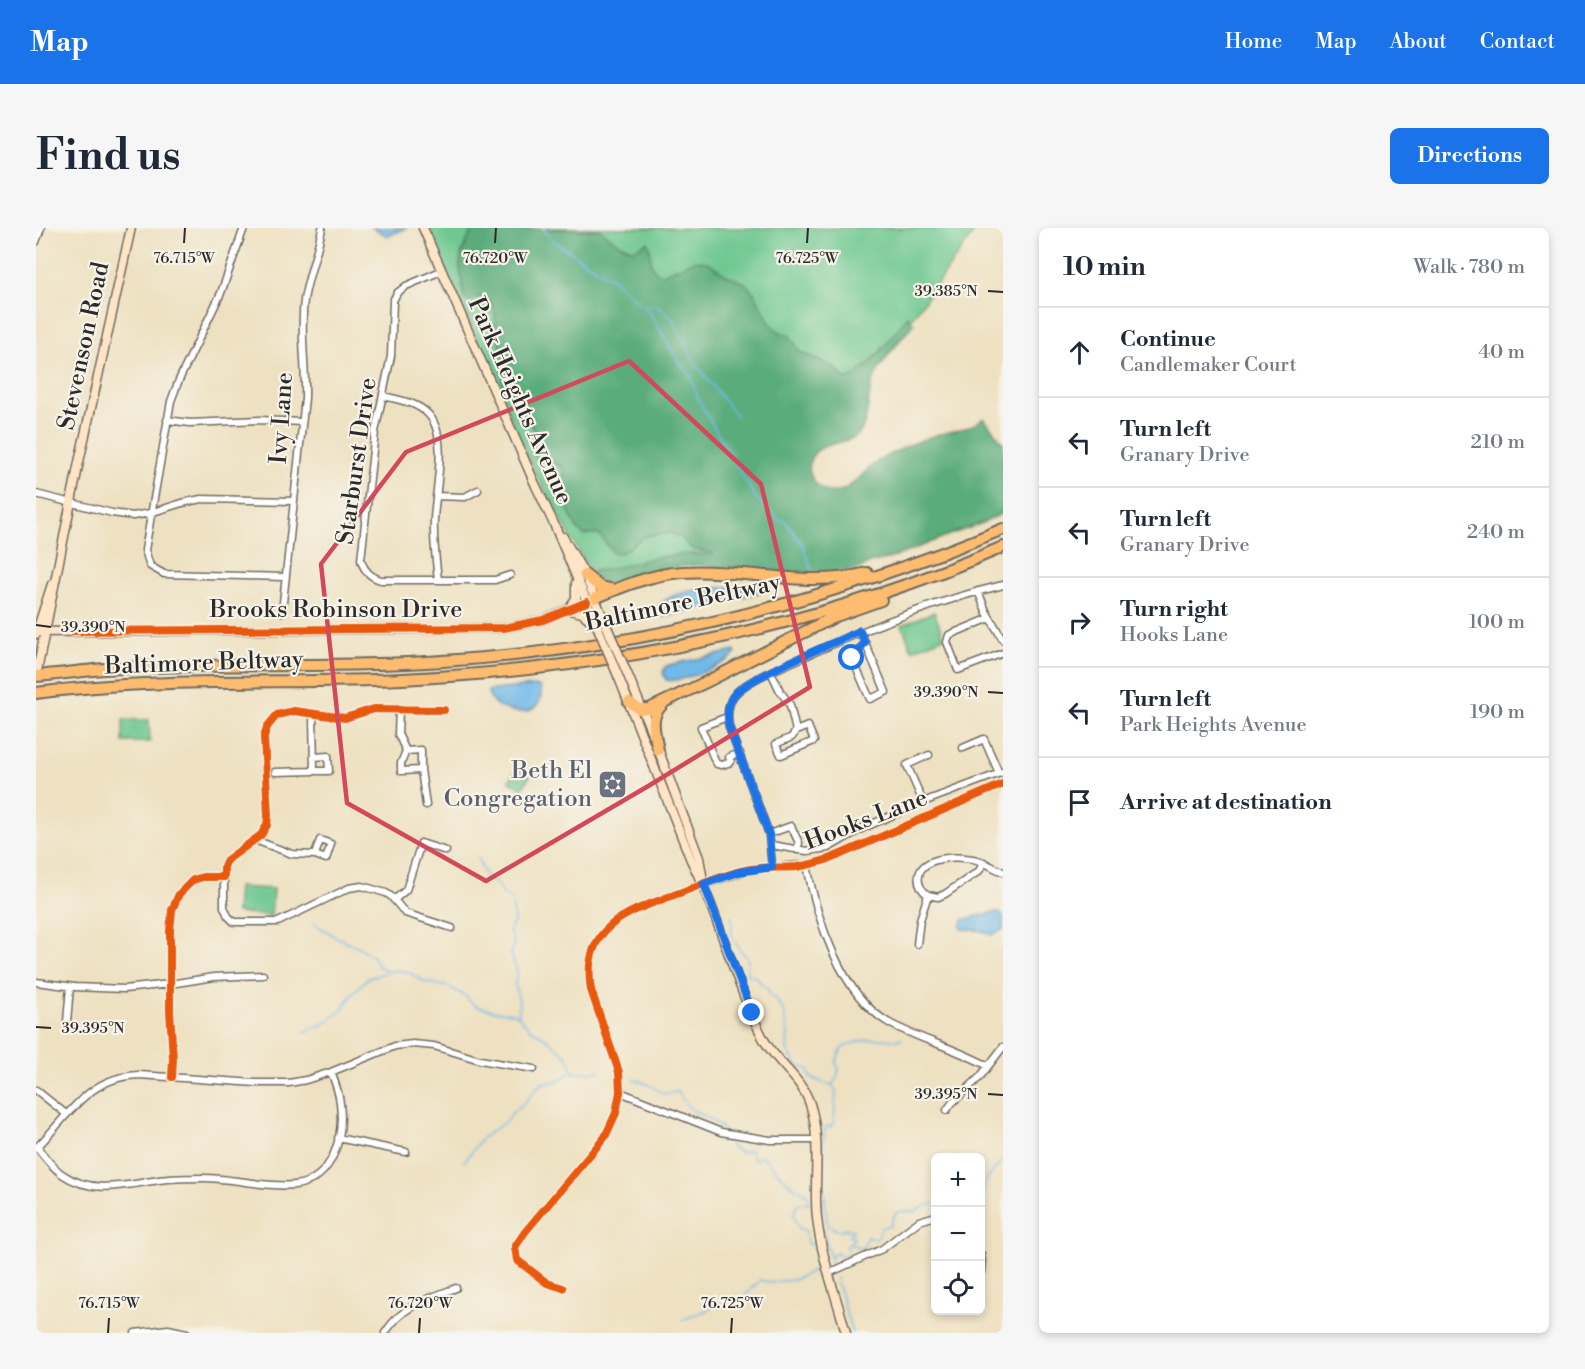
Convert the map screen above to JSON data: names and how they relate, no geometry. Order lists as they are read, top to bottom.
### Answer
{
  "streets": {
    "highway": ["Baltimore Beltway"],
    "main road": ["Stevenson Road", "Park Heights Avenue", "Brooks Robinson Drive"],
    "street": ["Ivy Lane", "Starburst Drive", "Hooks Lane"]
  },
  "crossings": [
    ["Stevenson Road", "Baltimore Beltway"],
    ["Stevenson Road", "Brooks Robinson Drive"],
    ["Park Heights Avenue", "Starburst Drive"],
    ["Park Heights Avenue", "Brooks Robinson Drive"],
    ["Park Heights Avenue", "Hooks Lane"]
  ],
  "places": {
    "synagogue": ["Beth El Congregation"]
  },
  "page": {
    "header": "Map",
    "nav": [
      "Home",
      "Map",
      "About",
      "Contact"
    ],
    "buttons": "Directions",
    "title": "Find us",
    "heading": ["10 min", "Walk · 780 m"],
    "list": [
      ["Continue", "Candlemaker Court", "40 m"],
      ["Turn left", "Granary Drive", "210 m"],
      ["Turn left", "Granary Drive", "240 m"],
      ["Turn right", "Hooks Lane", "100 m"],
      ["Turn left", "Park Heights Avenue", "190 m"],
      "Arrive at destination"
    ],
    "map_buttons": ["+", "−"]
  },
  "coordinates": [
    "76.715°W",
    "76.720°W",
    "76.725°W",
    "39.385°N",
    "39.390°N",
    "39.395°N"
  ]
}
